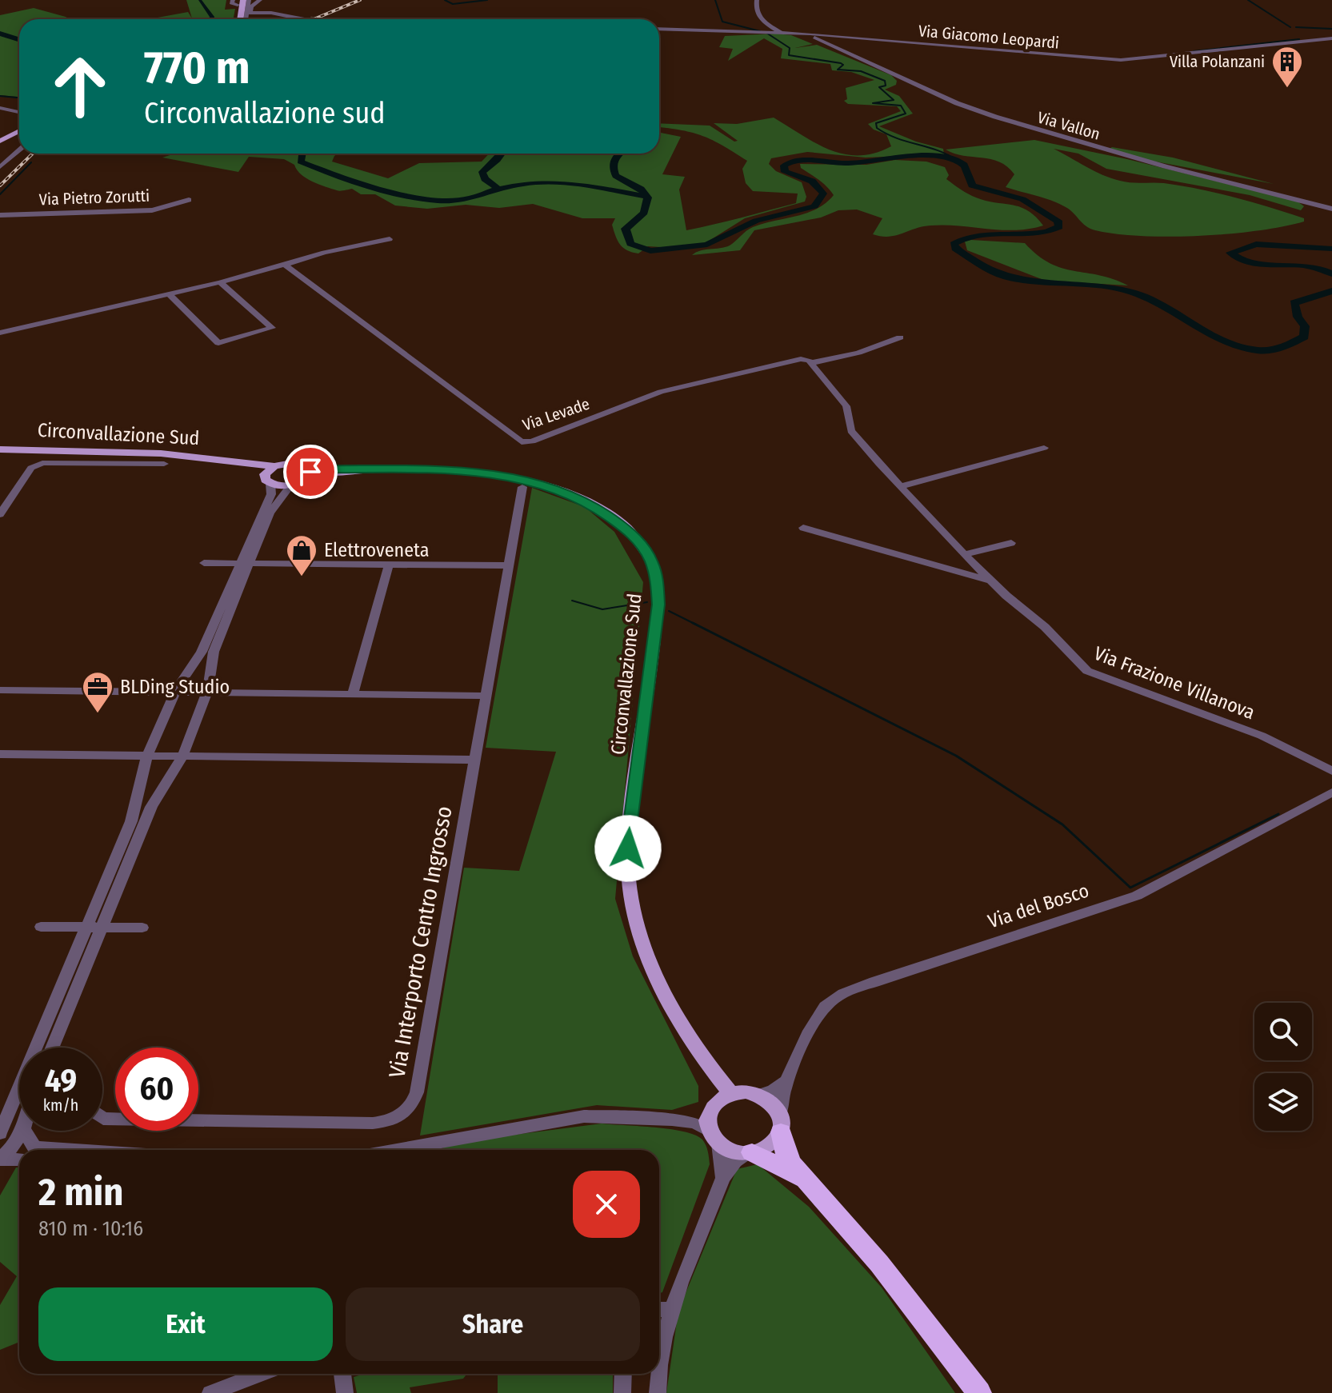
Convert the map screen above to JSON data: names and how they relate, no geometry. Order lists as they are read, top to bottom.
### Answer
{
  "streets": {
    "main road": ["Circonvallazione Sud"],
    "street": [
      "Via Giacomo Leopardi",
      "Via Vallon",
      "Via Pietro Zorutti",
      "Via Levade",
      "Via Frazione Villanova",
      "Via del Bosco",
      "Via Interporto Centro Ingrosso"
    ]
  },
  "crossings": [
    ["Via Giacomo Leopardi", "Via Vallon"],
    ["Via Levade", "Via Frazione Villanova"],
    ["Circonvallazione Sud", "Via del Bosco"]
  ],
  "places": {
    "building": ["Villa Polanzani"],
    "shop": ["Elettroveneta"],
    "office": ["BLDing Studio"]
  },
  "page": {
    "turn": ["770 m", "Circonvallazione sud"],
    "speed": "49 km/h",
    "limit": "60",
    "heading": ["2 min", "810 m · 10:16"],
    "buttons": ["Exit", "Share"]
  }
}
